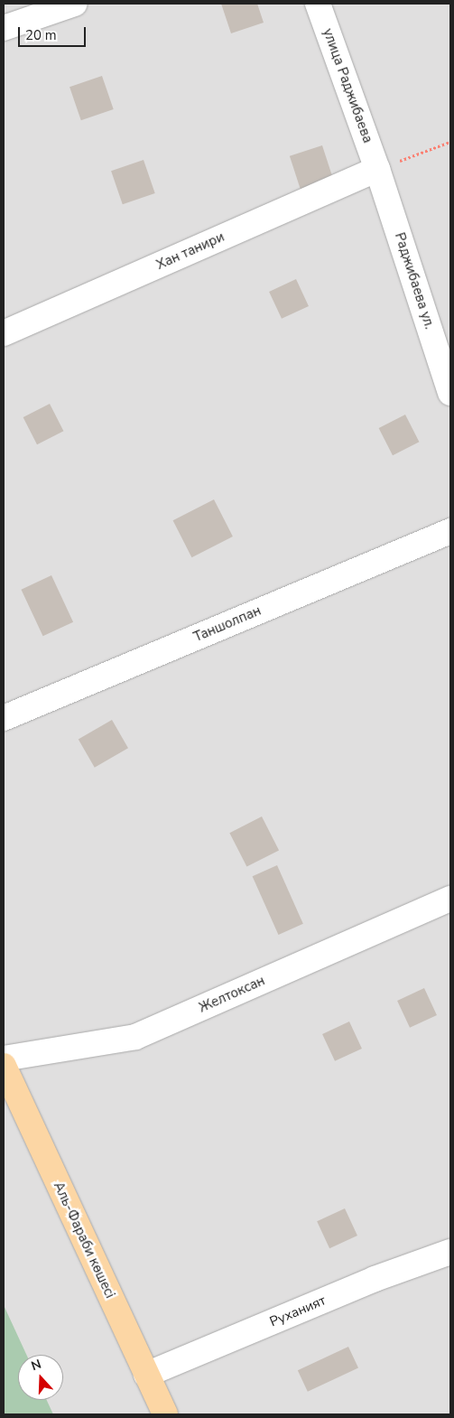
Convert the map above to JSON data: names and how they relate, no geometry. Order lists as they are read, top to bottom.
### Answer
{
  "streets": {
    "main road": ["Аль-Фараби көшесі"],
    "street": [
      "улица Раджибаева",
      "Хан танири",
      "Раджибаева ул.",
      "Таншолпан",
      "Желтоксан",
      "Руханият"
    ]
  },
  "crossings": [
    ["улица Раджибаева", "Хан танири"],
    ["улица Раджибаева", "Раджибаева ул."],
    ["Хан танири", "Раджибаева ул."],
    ["Аль-Фараби көшесі", "Руханият"]
  ],
  "scale_bar": "20 m",
  "north": "top"
}
